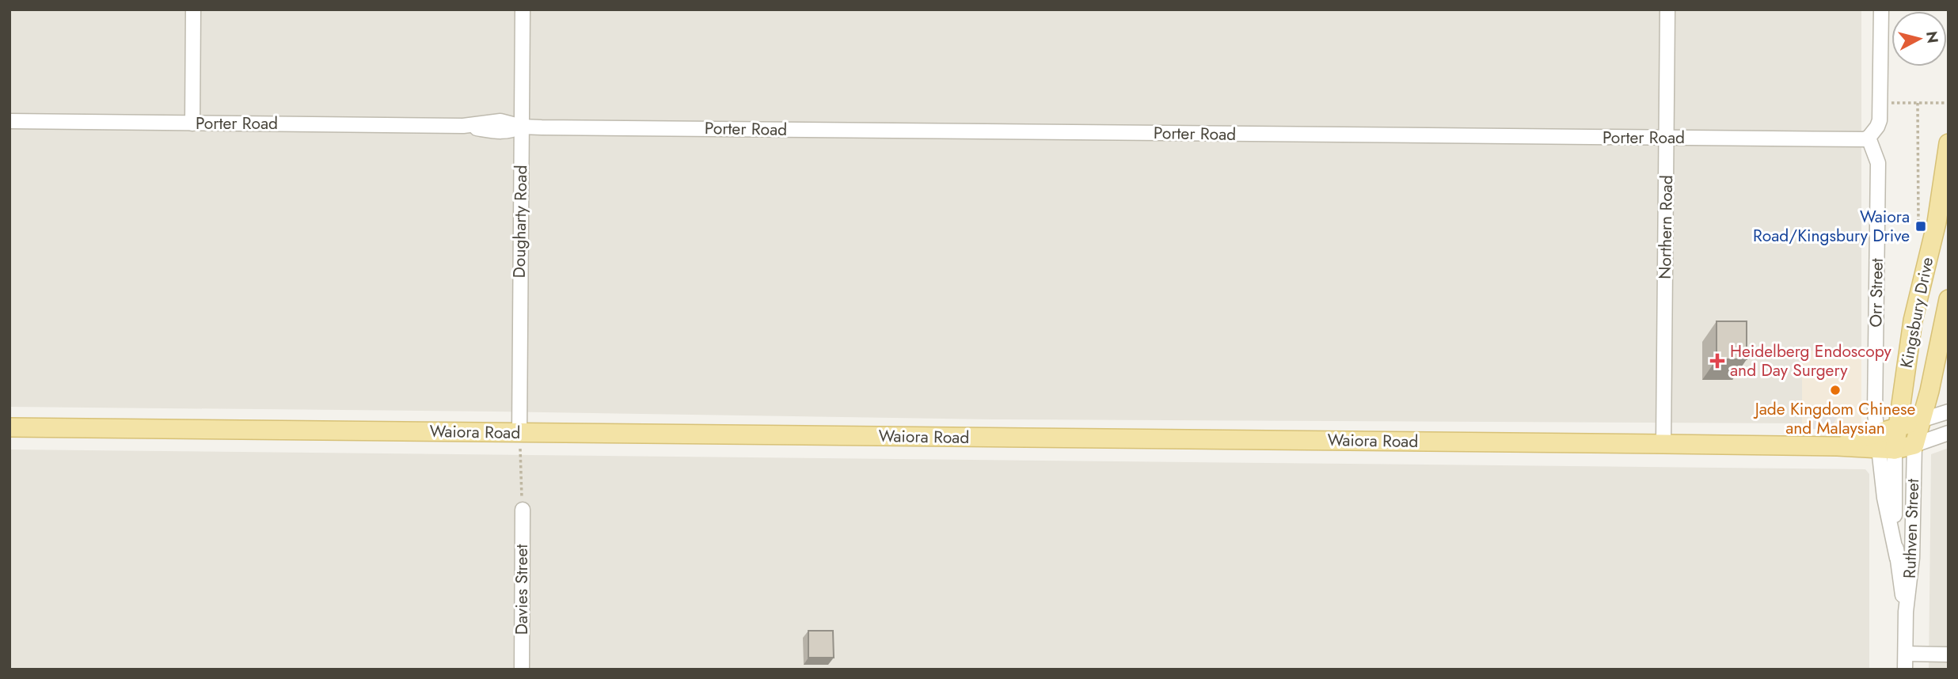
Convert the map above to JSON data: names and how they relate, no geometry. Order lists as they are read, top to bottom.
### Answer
{
  "streets": {
    "main road": ["Kingsbury Drive", "Waiora Road"],
    "street": [
      "Porter Road",
      "Dougharty Road",
      "Northern Road",
      "Orr Street",
      "Ruthven Street",
      "Davies Street"
    ]
  },
  "crossings": [
    ["Porter Road", "Dougharty Road"],
    ["Porter Road", "Northern Road"],
    ["Porter Road", "Orr Street"],
    ["Dougharty Road", "Waiora Road"],
    ["Northern Road", "Waiora Road"],
    ["Orr Street", "Kingsbury Drive"],
    ["Orr Street", "Waiora Road"],
    ["Orr Street", "Ruthven Street"],
    ["Kingsbury Drive", "Waiora Road"],
    ["Kingsbury Drive", "Ruthven Street"],
    ["Waiora Road", "Ruthven Street"]
  ],
  "places": {
    "transit": ["Waiora Road/Kingsbury Drive"],
    "health": ["Heidelberg Endoscopy and Day Surgery"],
    "other": ["Jade Kingdom Chinese and Malaysian"]
  },
  "north": "right"
}
